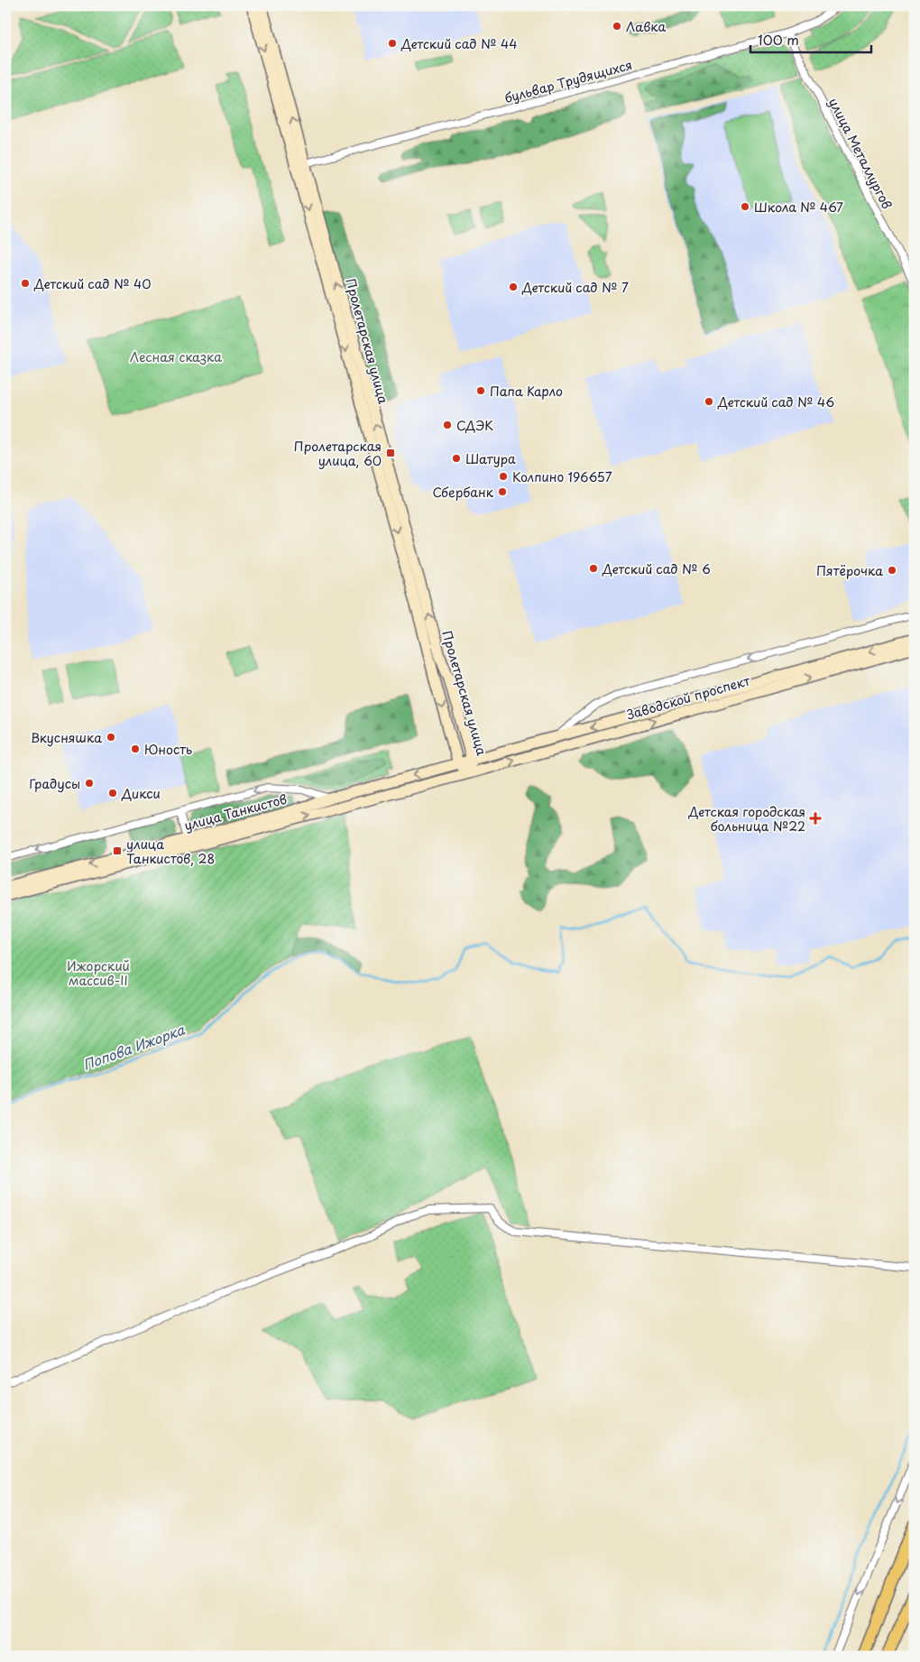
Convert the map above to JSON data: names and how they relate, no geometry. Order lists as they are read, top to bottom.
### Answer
{
  "streets": {
    "main road": ["Пролетарская улица", "Заводской проспект", "улица Танкистов"],
    "street": ["бульвар Трудящихся", "улица Металлургов"]
  },
  "crossings": [
    ["бульвар Трудящихся", "улица Металлургов"],
    ["бульвар Трудящихся", "Пролетарская улица"],
    ["Пролетарская улица", "Заводской проспект"],
    ["Пролетарская улица", "улица Танкистов"],
    ["Заводской проспект", "улица Танкистов"]
  ],
  "water": ["Попова Ижорка"],
  "parks": ["Лесная сказка", "Ижорский массив-II"],
  "places": {
    "other": [
      "Лавка",
      "Детский сад № 44",
      "Школа № 467",
      "Детский сад № 40",
      "Детский сад № 7",
      "Папа Карло",
      "Детский сад № 46",
      "СДЭК",
      "Шатура",
      "Колпино 196657",
      "Сбербанк",
      "Детский сад № 6",
      "Пятёрочка",
      "Вкусняшка",
      "Юность",
      "Градусы",
      "Дикси"
    ],
    "transit": ["Пролетарская улица, 60", "улица Танкистов, 28"],
    "health": ["Детская городская больница №22"]
  },
  "scale_bar": "100 m"
}
